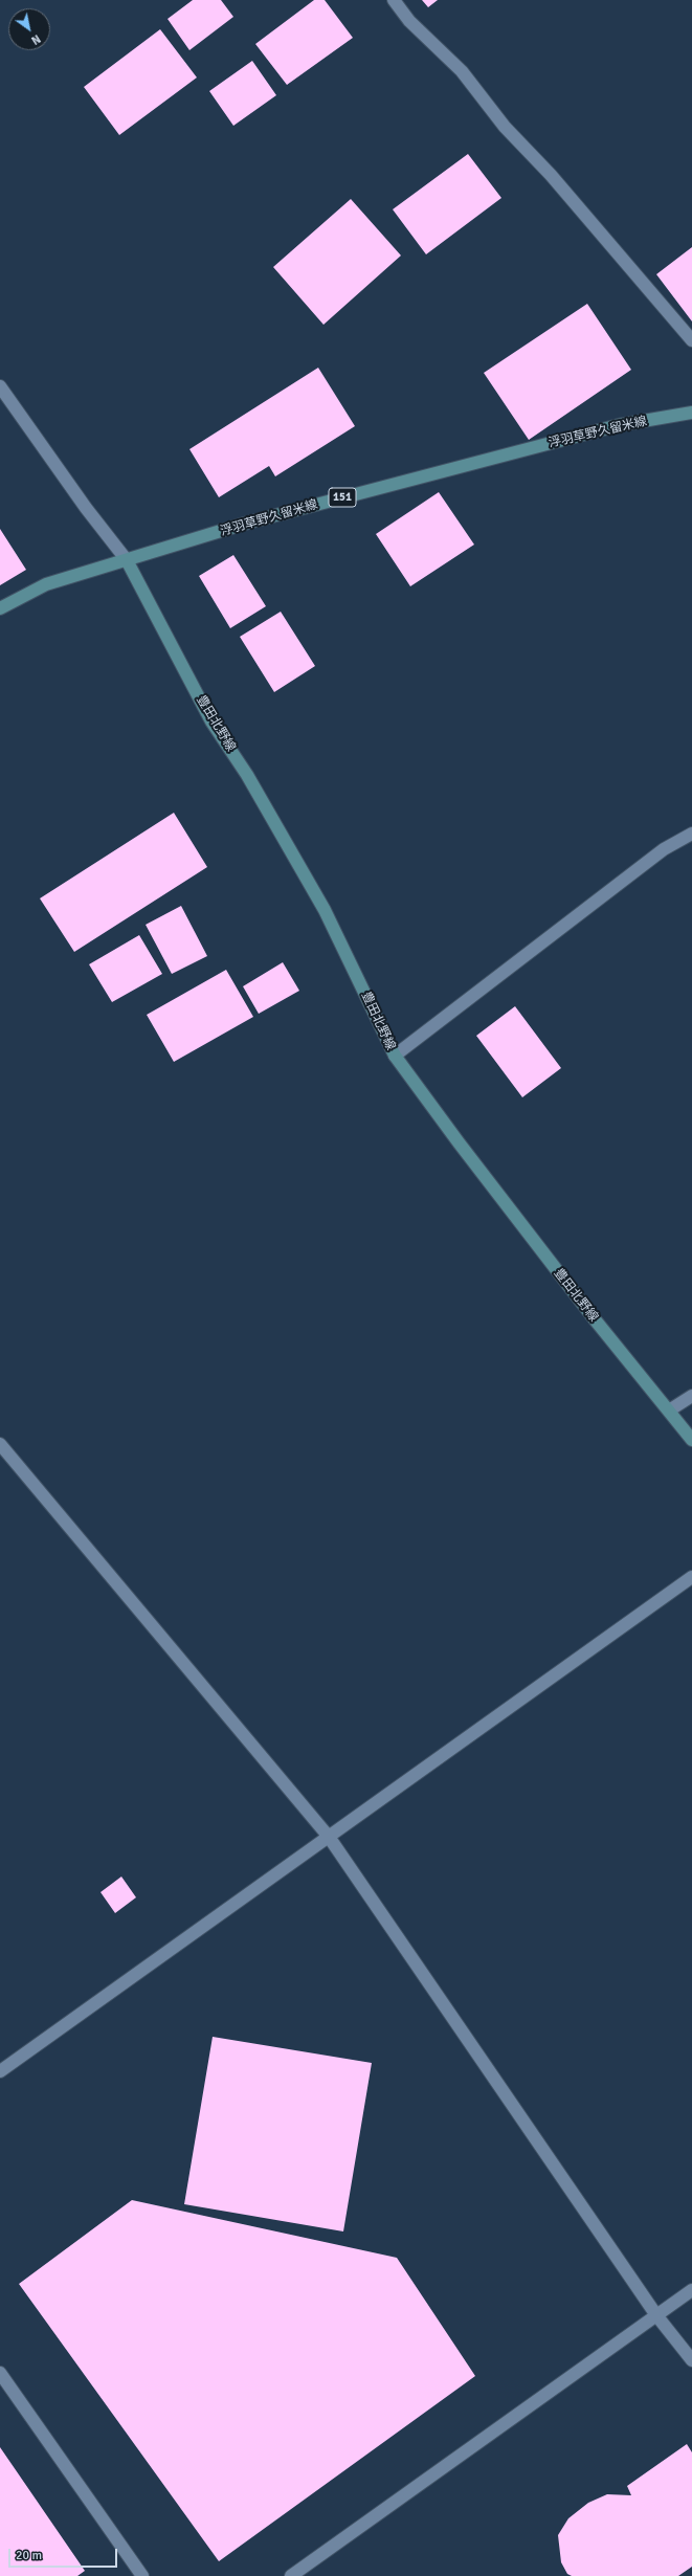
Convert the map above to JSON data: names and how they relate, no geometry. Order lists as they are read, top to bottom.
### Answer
{
  "streets": {
    "main road": ["浮羽草野久留米線", "151", "豊田北野線"]
  },
  "crossings": [
    ["浮羽草野久留米線", "豊田北野線"]
  ],
  "scale_bar": "20 m",
  "north": "bottom right"
}
